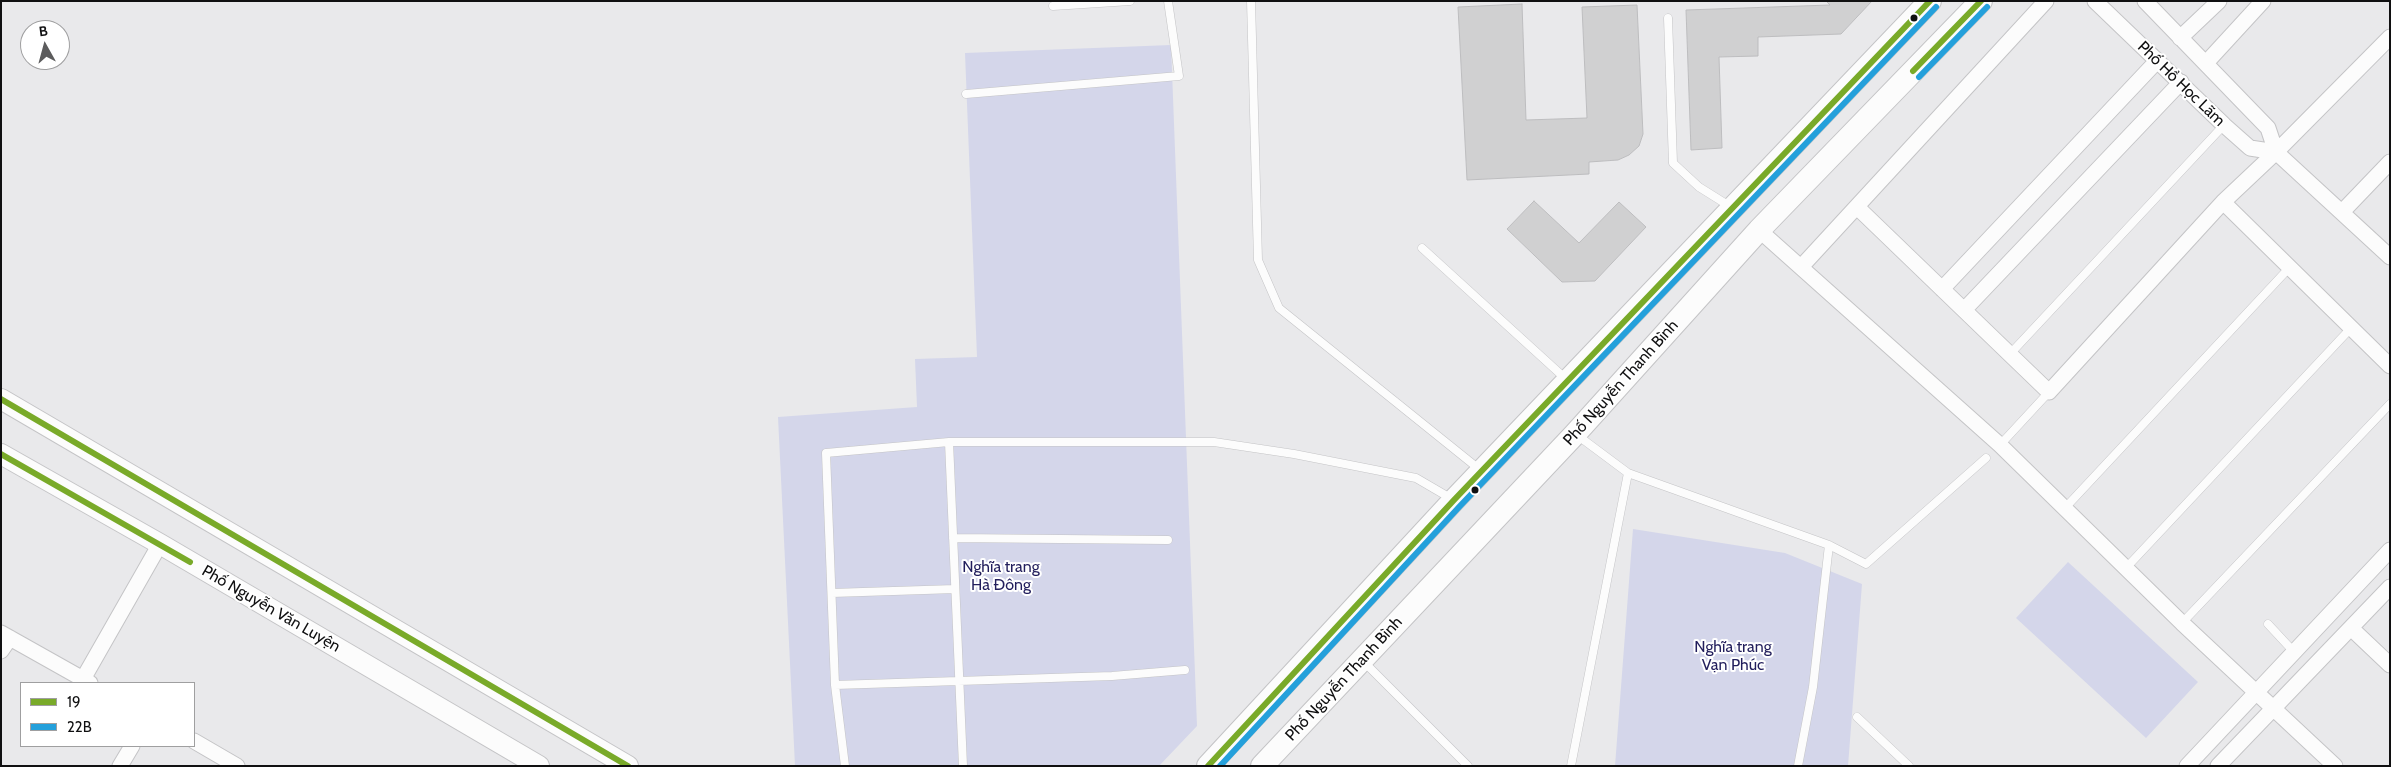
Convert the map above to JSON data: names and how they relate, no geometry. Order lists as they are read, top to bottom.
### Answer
{
  "streets": {
    "main road": ["Phố Nguyễn Thanh Bình", "Phố Nguyễn Văn Luyện"],
    "street": ["Phố Hồ Học Lãm"]
  },
  "parks": ["Nghĩa trang Hà Đông", "Nghĩa trang Vạn Phúc"],
  "lines": ["transit line 19", "transit line 22B"],
  "legend": ["19", "22B"],
  "north": "top"
}
